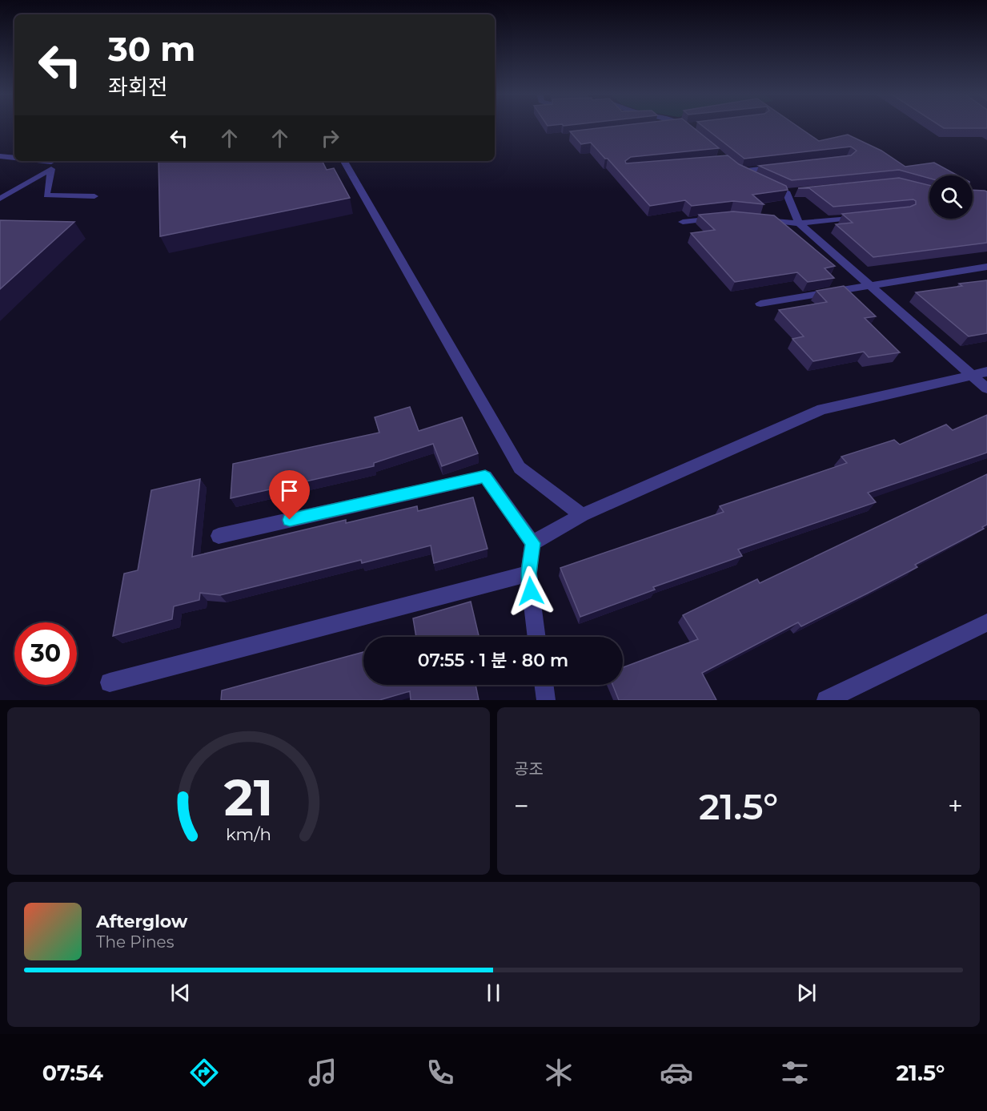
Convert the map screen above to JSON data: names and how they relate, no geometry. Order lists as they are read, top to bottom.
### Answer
{
  "page": {
    "turn": ["30 m", "좌회전"],
    "limit": "30",
    "trip": "07:55 · 1 분 · 80 m",
    "tile": "공조",
    "heat": ["−", "21.5°", "+"],
    "song": ["Afterglow", "The Pines"],
    "tabs": ["07:54", "21.5°"],
    "gauge": ["21", "km/h"]
  }
}
